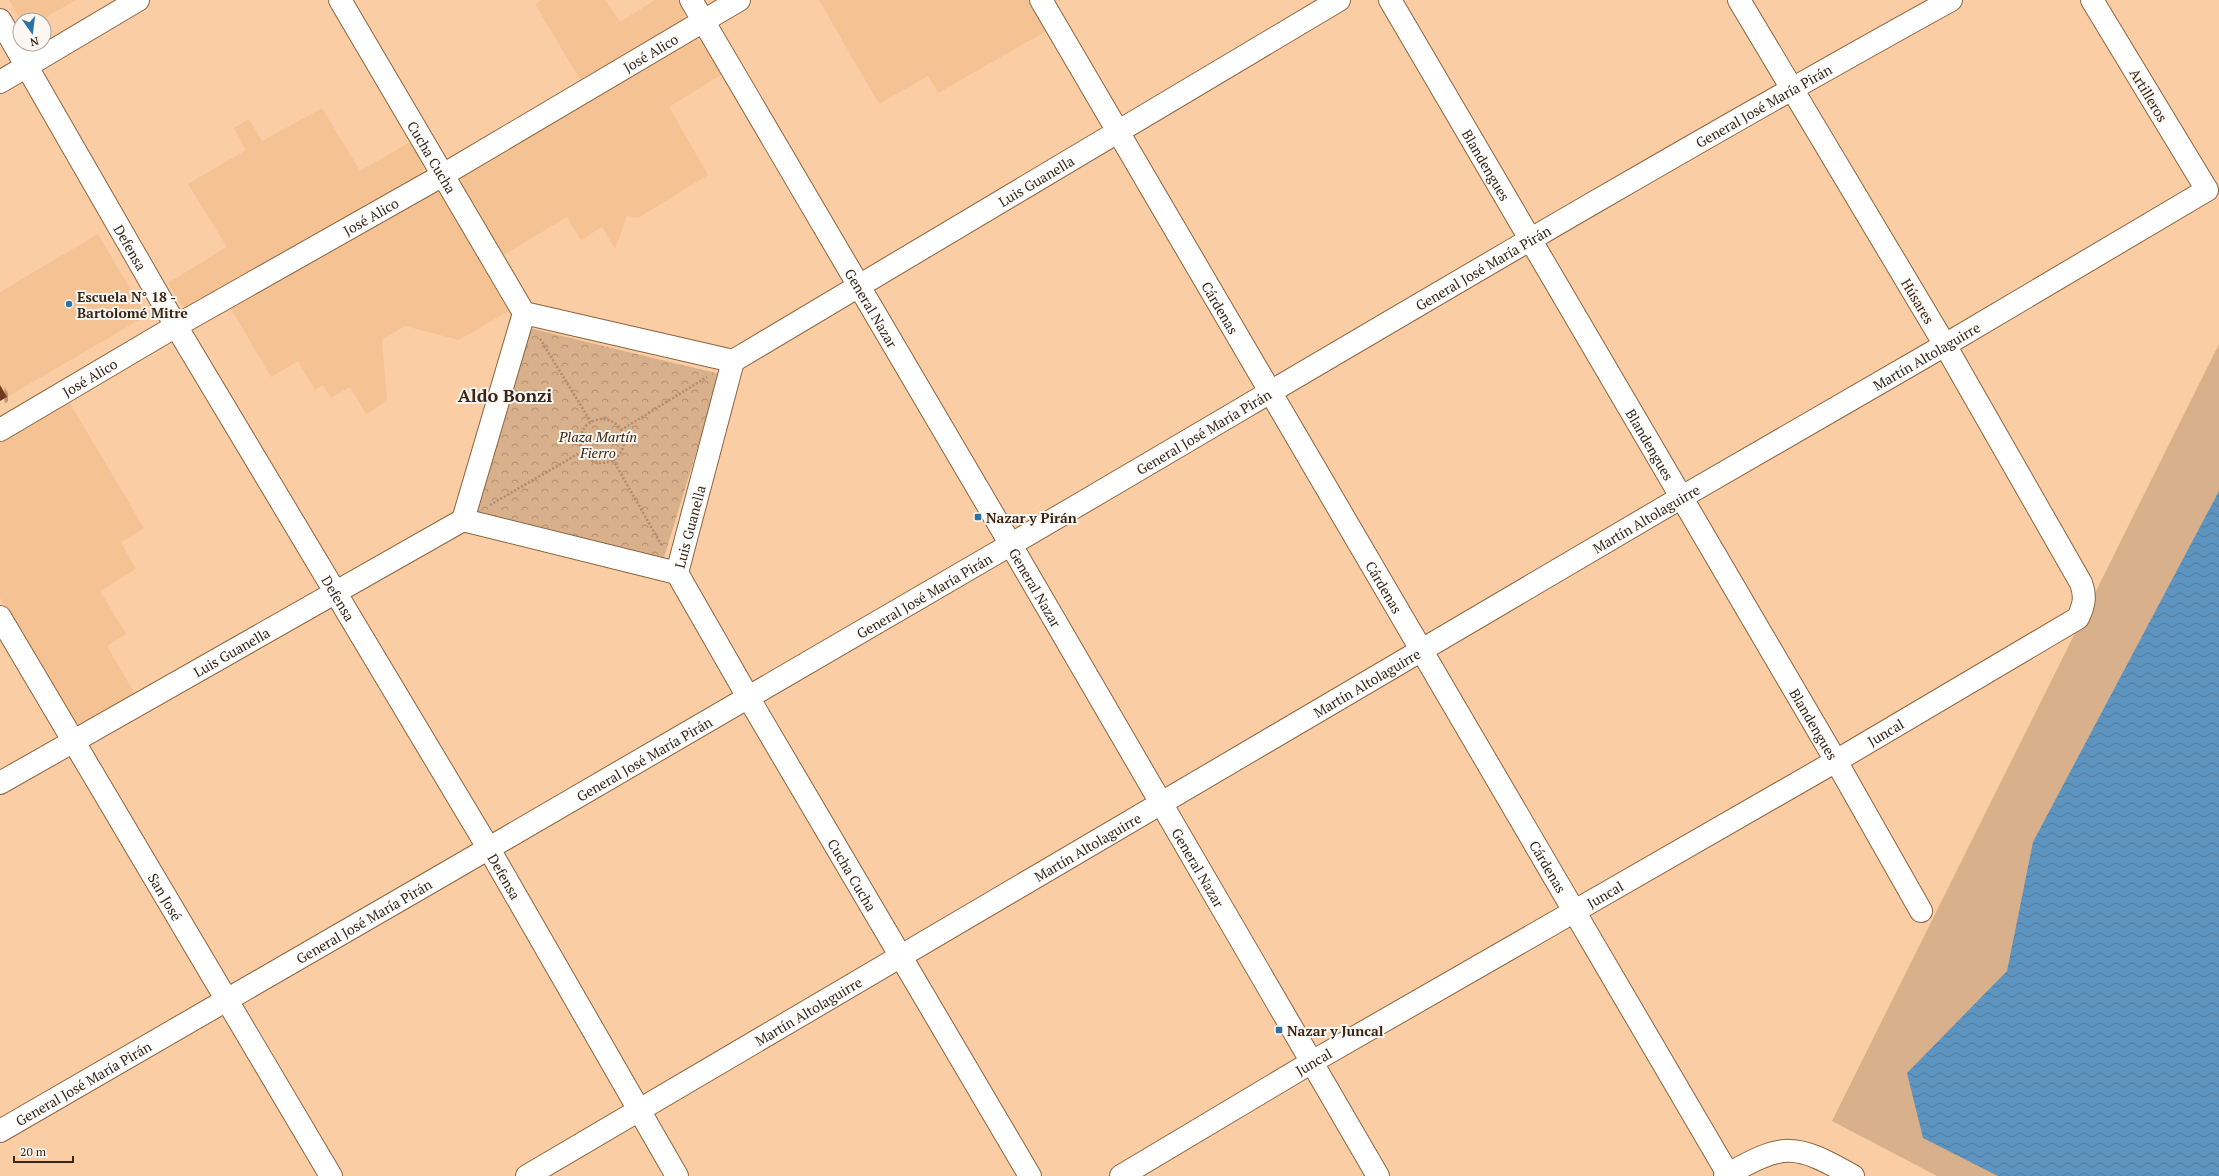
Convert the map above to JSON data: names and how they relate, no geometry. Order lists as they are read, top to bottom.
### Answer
{
  "streets": {
    "street": [
      "José Alico",
      "Artilleros",
      "General José María Pirán",
      "Cucha Cucha",
      "Blandengues",
      "Luis Guanella",
      "Defensa",
      "Húsares",
      "General Nazar",
      "Cárdenas",
      "Martín Altolaguirre",
      "Juncal",
      "San José"
    ]
  },
  "crossings": [
    ["José Alico", "Cucha Cucha"],
    ["José Alico", "Defensa"],
    ["José Alico", "General Nazar"],
    ["Artilleros", "Martín Altolaguirre"],
    ["General José María Pirán", "Cucha Cucha"],
    ["General José María Pirán", "Blandengues"],
    ["General José María Pirán", "Defensa"],
    ["General José María Pirán", "Húsares"],
    ["General José María Pirán", "General Nazar"],
    ["General José María Pirán", "Cárdenas"],
    ["General José María Pirán", "San José"],
    ["Cucha Cucha", "Luis Guanella"],
    ["Cucha Cucha", "Martín Altolaguirre"],
    ["Blandengues", "Martín Altolaguirre"],
    ["Blandengues", "Juncal"],
    ["Luis Guanella", "Defensa"],
    ["Luis Guanella", "General Nazar"],
    ["Luis Guanella", "Cárdenas"],
    ["Luis Guanella", "San José"],
    ["Defensa", "Martín Altolaguirre"],
    ["Húsares", "Martín Altolaguirre"],
    ["Húsares", "Juncal"],
    ["General Nazar", "Martín Altolaguirre"],
    ["General Nazar", "Juncal"],
    ["Cárdenas", "Martín Altolaguirre"],
    ["Cárdenas", "Juncal"]
  ],
  "districts": ["Aldo Bonzi"],
  "parks": ["Plaza Martín Fierro"],
  "places": {
    "other": ["Escuela N° 18 - Bartolomé Mitre"],
    "transit": ["Nazar y Pirán", "Nazar y Juncal"]
  },
  "scale_bar": "20 m",
  "north": "bottom"
}
